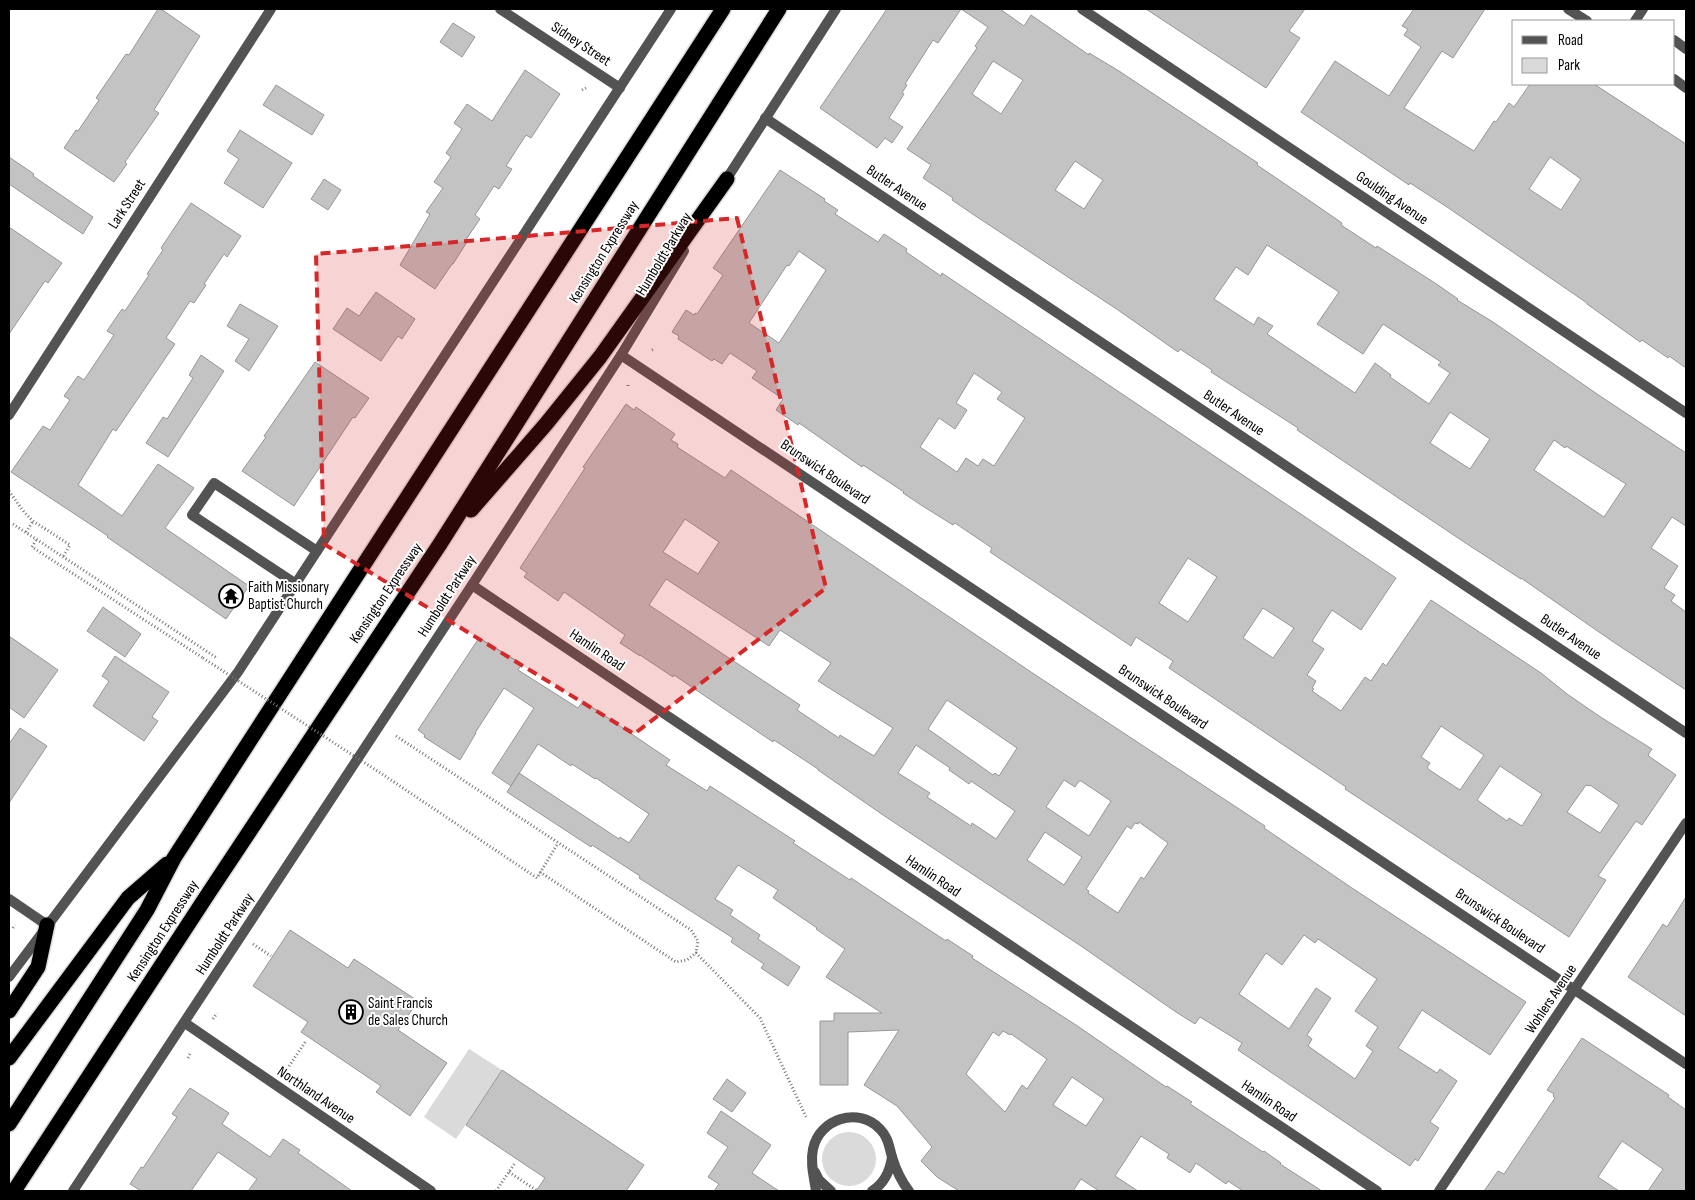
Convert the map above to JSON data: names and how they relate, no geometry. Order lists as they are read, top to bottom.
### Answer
{
  "streets": {
    "highway": ["Kensington Expressway"],
    "street": [
      "Sidney Street",
      "Butler Avenue",
      "Goulding Avenue",
      "Lark Street",
      "Humboldt Parkway",
      "Brunswick Boulevard",
      "Hamlin Road",
      "Wohlers Avenue",
      "Northland Avenue"
    ]
  },
  "crossings": [
    ["Butler Avenue", "Humboldt Parkway"],
    ["Humboldt Parkway", "Brunswick Boulevard"],
    ["Humboldt Parkway", "Hamlin Road"],
    ["Humboldt Parkway", "Northland Avenue"],
    ["Brunswick Boulevard", "Wohlers Avenue"]
  ],
  "places": {
    "temple": ["Faith Missionary Baptist Church"],
    "building": ["Saint Francis de Sales Church"]
  },
  "legend": ["Road", "Park"]
}
